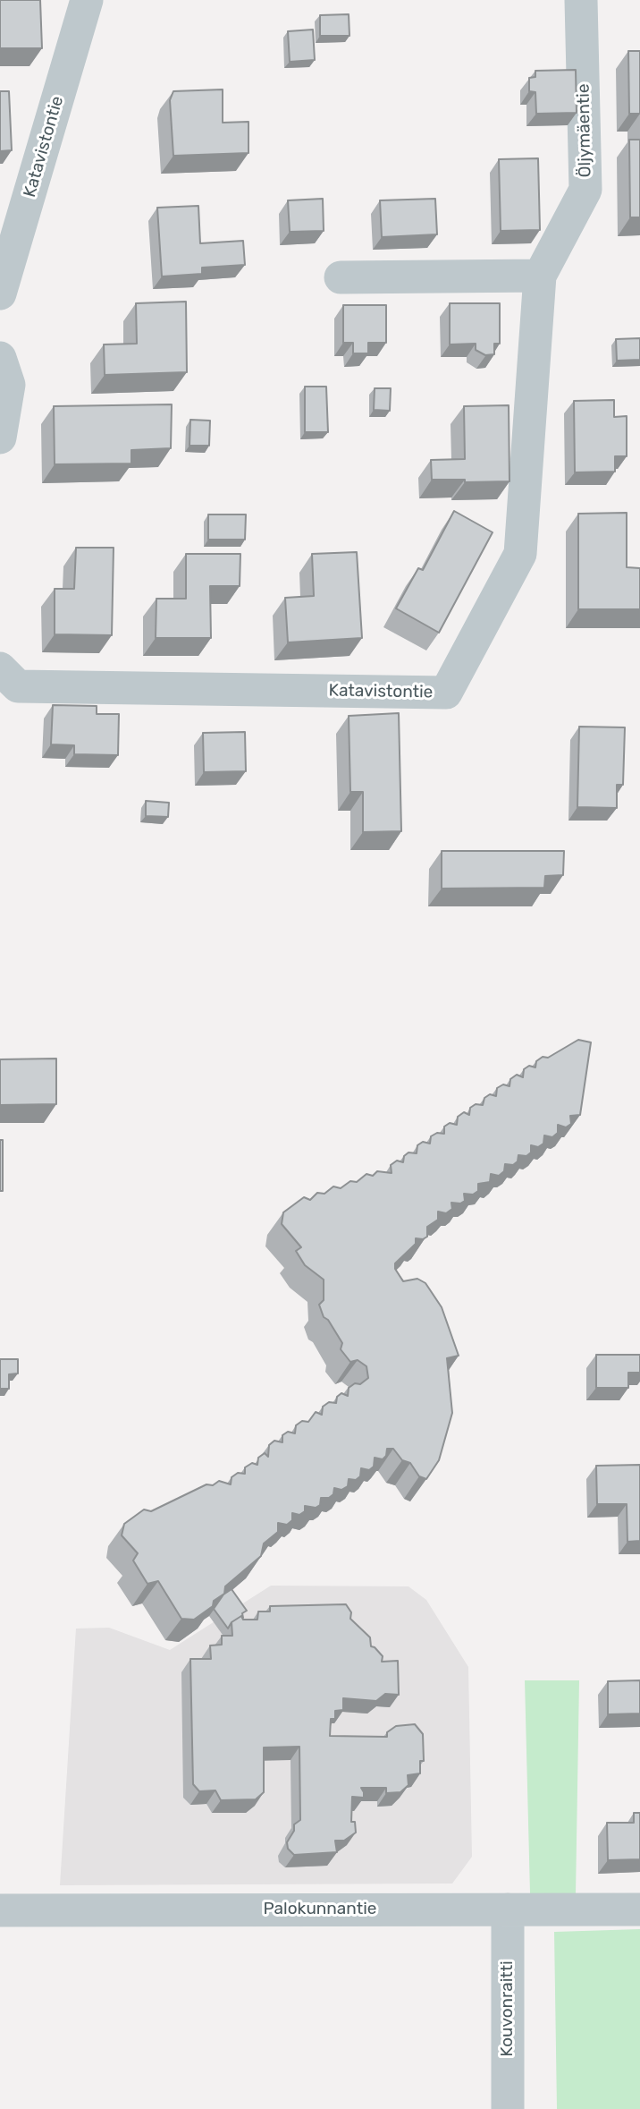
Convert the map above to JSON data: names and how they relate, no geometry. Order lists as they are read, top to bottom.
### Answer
{
  "streets": {
    "street": [
      "Öljymäentie",
      "Katavistontie",
      "Palokunnantie",
      "Kouvonraitti"
    ]
  },
  "crossings": [
    ["Öljymäentie", "Katavistontie"],
    ["Palokunnantie", "Kouvonraitti"]
  ]
}
